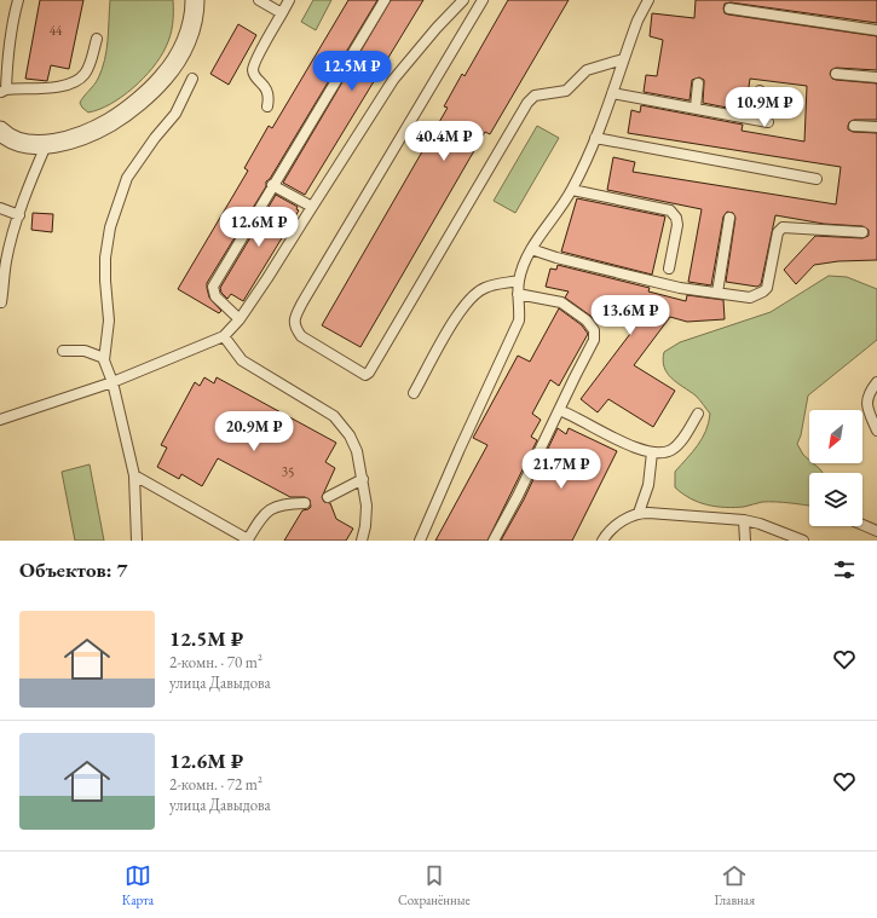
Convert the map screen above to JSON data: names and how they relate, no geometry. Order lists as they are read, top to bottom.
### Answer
{
  "house_numbers": ["44", "35"],
  "north": "bottom left",
  "page": {
    "price": [
      "12.5M ₽",
      "10.9M ₽",
      "40.4M ₽",
      "12.6M ₽",
      "13.6M ₽",
      "20.9M ₽",
      "21.7M ₽"
    ],
    "heading": "Объектов: 7",
    "list": [
      {
        "name": "12.5M ₽",
        "note": "2-комн. · 70 m² · улица Давыдова"
      },
      {
        "name": "12.6M ₽",
        "note": "2-комн. · 72 m² · улица Давыдова"
      }
    ],
    "tabs": ["Карта", "Сохранённые", "Главная"]
  }
}
